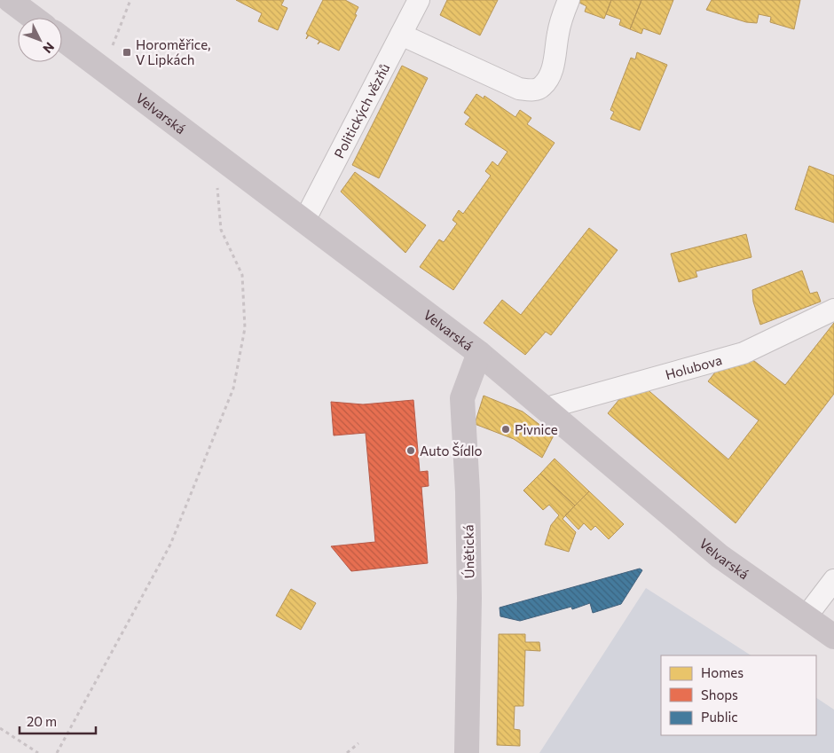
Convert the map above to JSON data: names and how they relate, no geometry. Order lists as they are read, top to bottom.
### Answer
{
  "streets": {
    "main road": ["Velvarská", "Únětická"],
    "street": ["Politických vězňů", "Holubova"]
  },
  "crossings": [
    ["Politických vězňů", "Velvarská"],
    ["Velvarská", "Holubova"],
    ["Velvarská", "Únětická"]
  ],
  "places": {
    "transit": ["Horoměřice, V Lipkách"],
    "other": ["Pivnice", "Auto Šídlo"]
  },
  "legend": ["Homes", "Shops", "Public"],
  "scale_bar": "20 m",
  "north": "bottom right"
}
